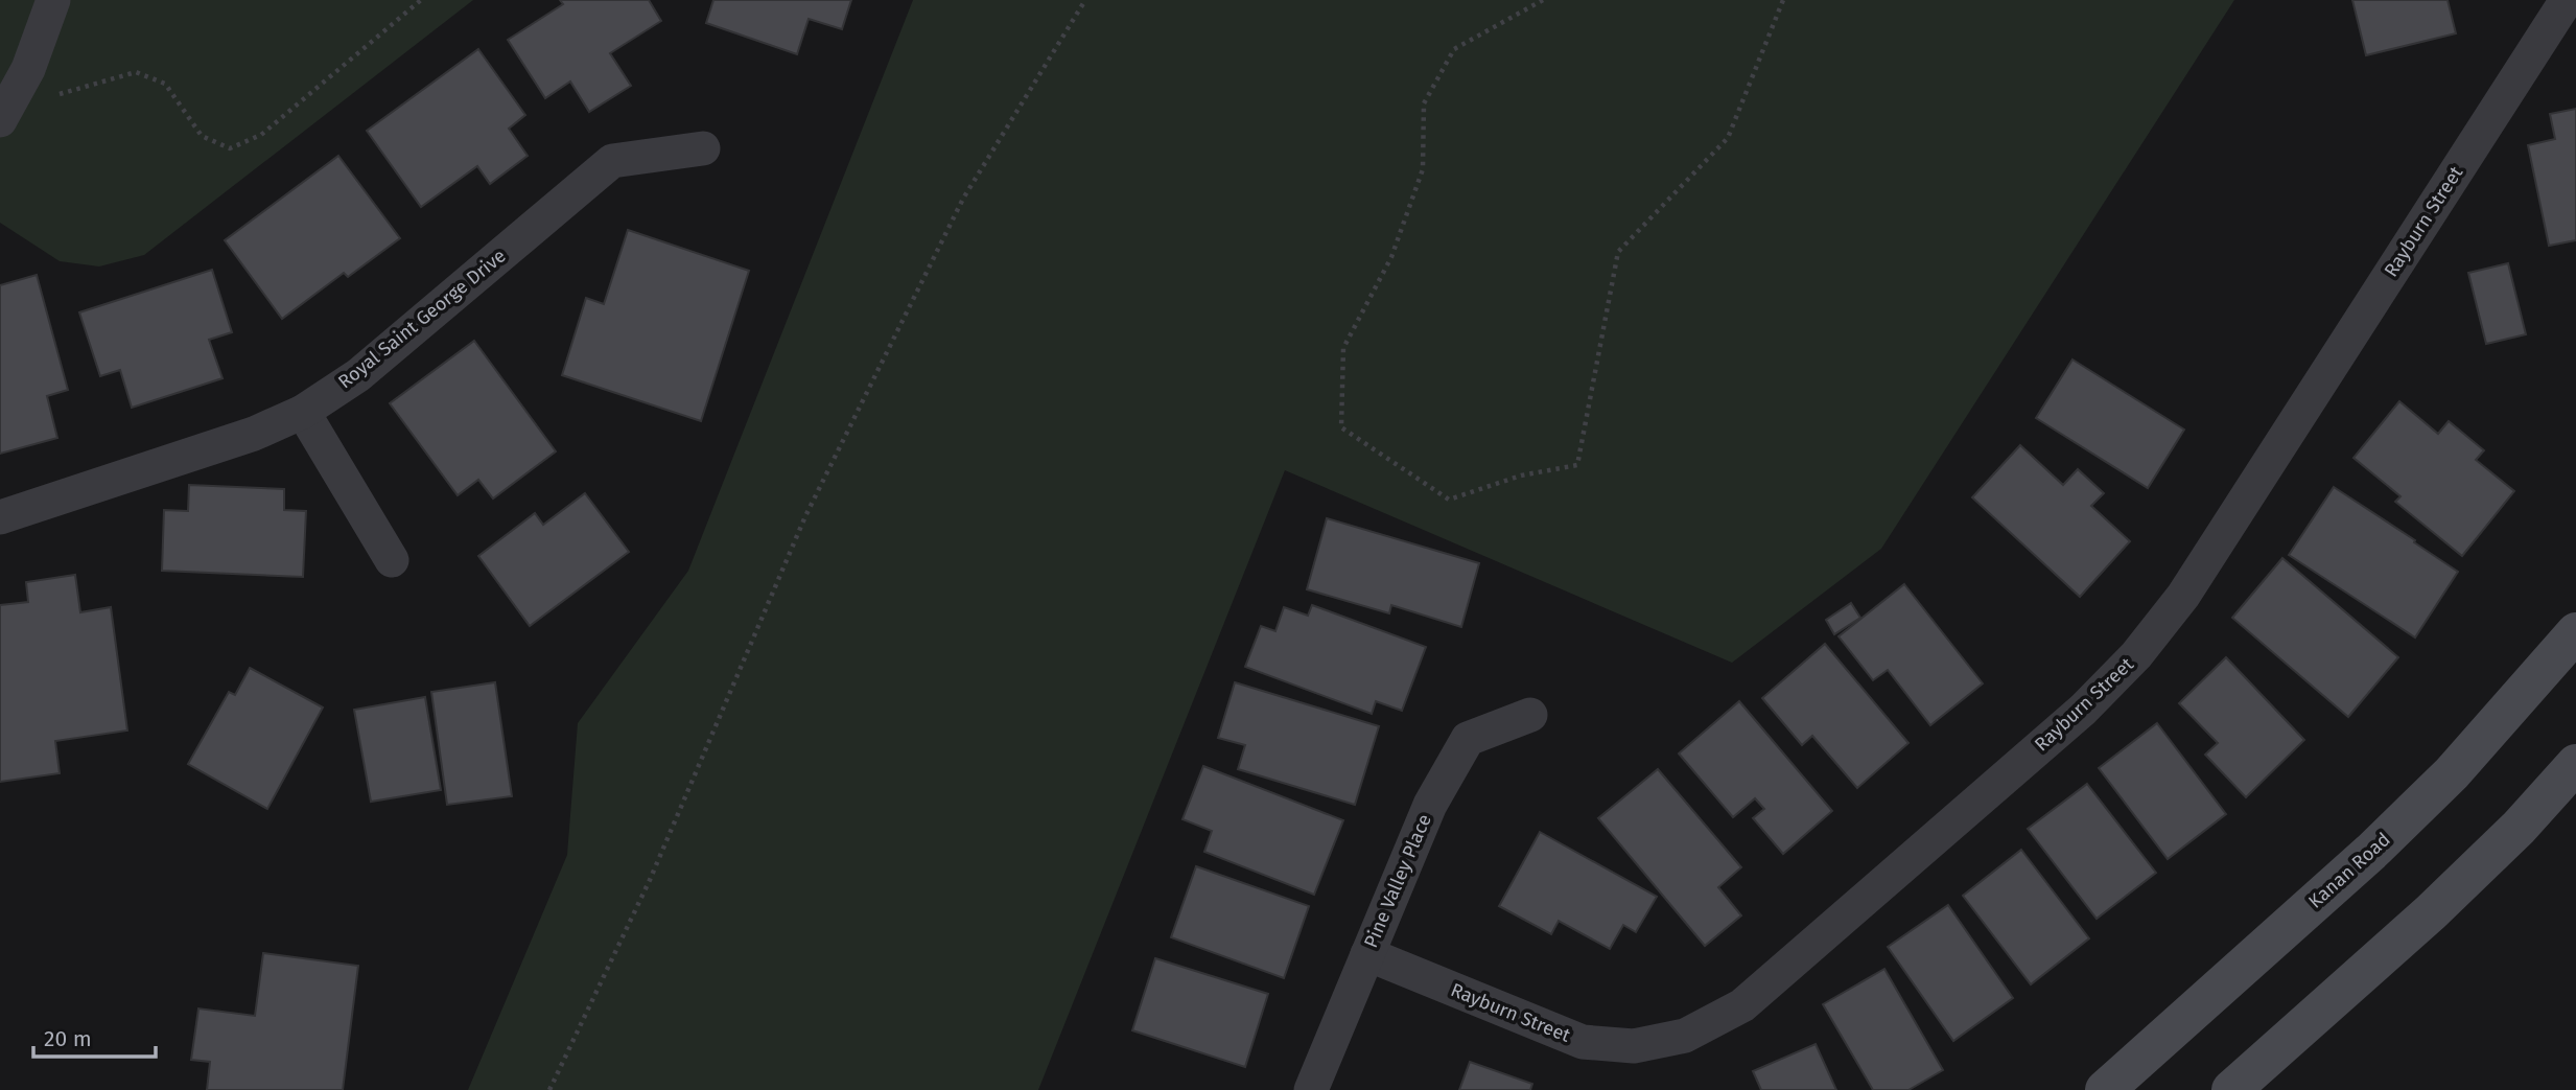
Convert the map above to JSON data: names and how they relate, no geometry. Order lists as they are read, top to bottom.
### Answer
{
  "streets": {
    "main road": ["Kanan Road"],
    "street": ["Rayburn Street", "Royal Saint George Drive", "Pine Valley Place"]
  },
  "crossings": [
    ["Rayburn Street", "Pine Valley Place"]
  ],
  "scale_bar": "20 m"
}
